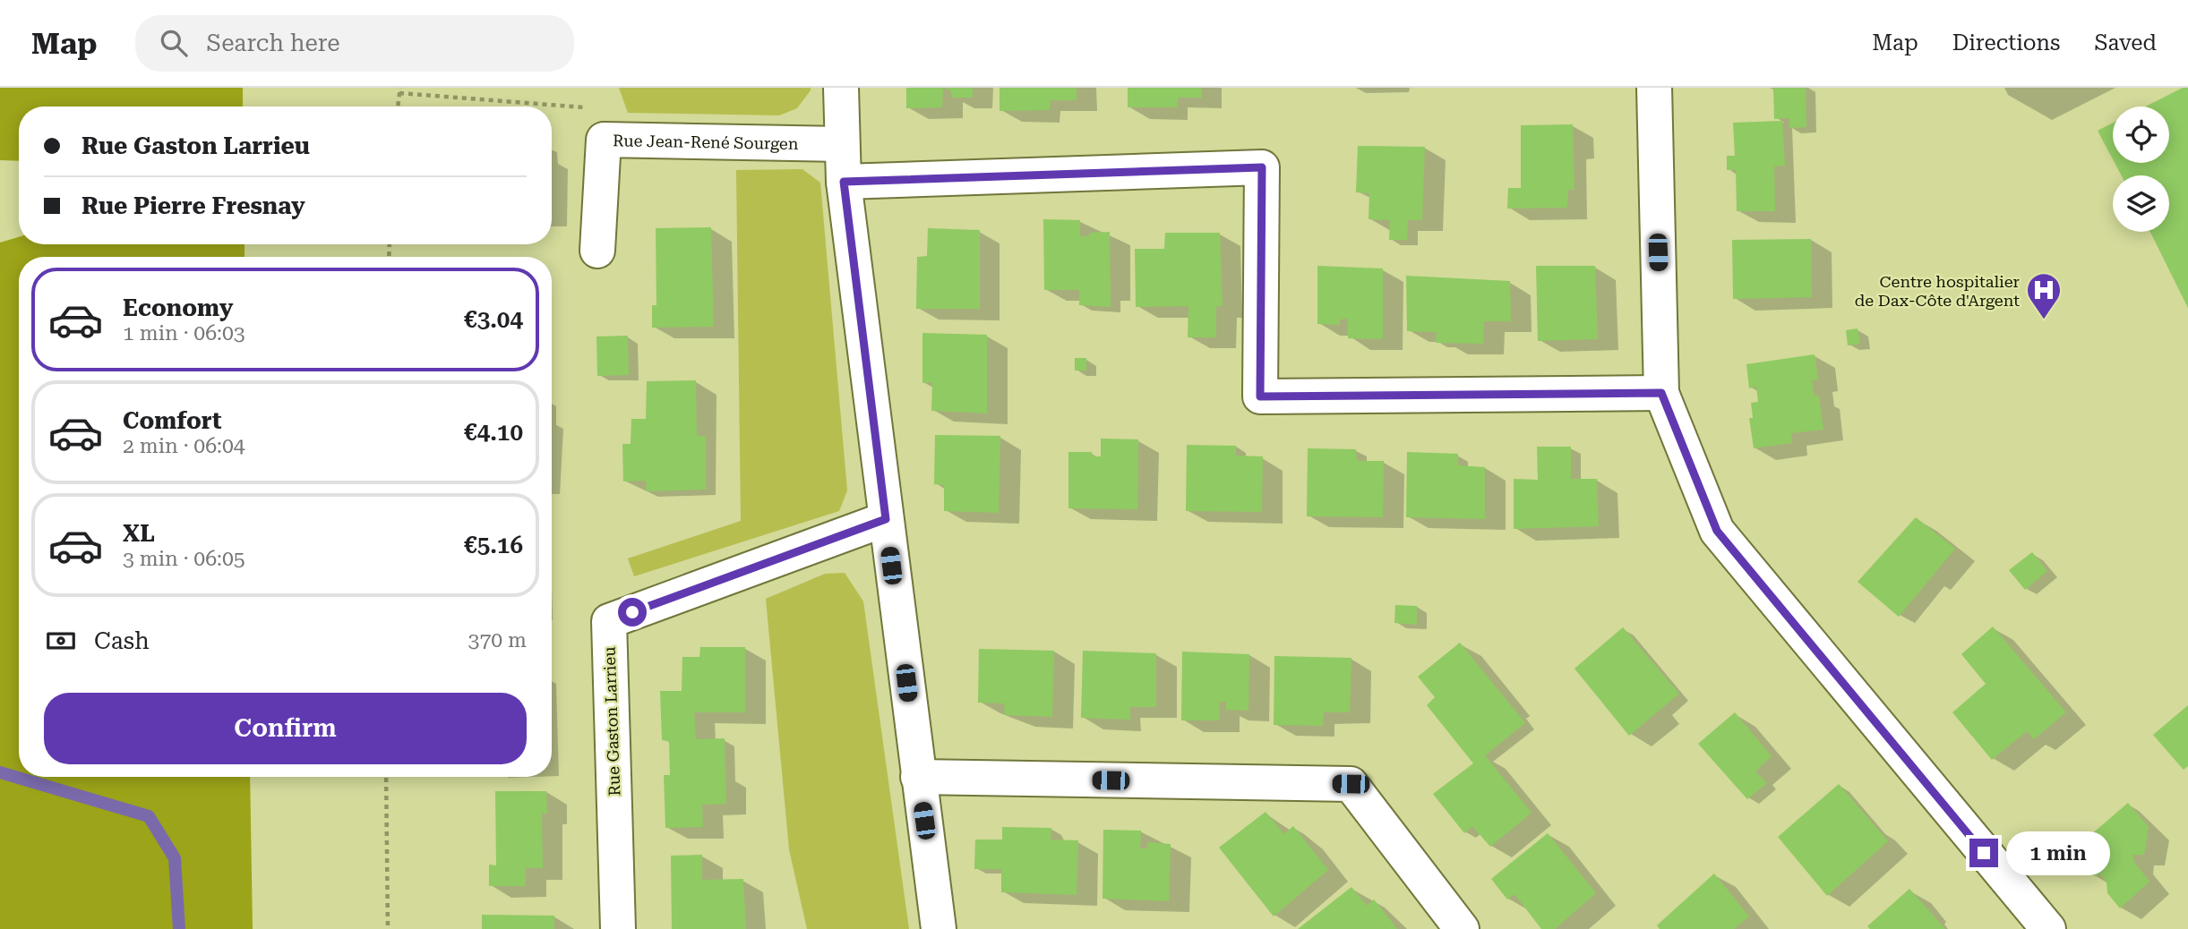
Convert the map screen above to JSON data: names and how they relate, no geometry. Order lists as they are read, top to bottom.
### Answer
{
  "streets": {
    "street": ["Rue Jean-René Sourgen", "Rue Gaston Larrieu"]
  },
  "places": {
    "hospital": ["Centre hospitalier de Dax-Côte d'Argent"]
  },
  "page": {
    "header": "Map",
    "search": "Search here",
    "nav": ["Map", "Directions", "Saved"],
    "banner": ["Rue Gaston Larrieu", "Rue Pierre Fresnay"],
    "list": [
      {
        "name": "Economy",
        "note": "1 min · 06:03",
        "value": "€3.04"
      },
      {
        "name": "Comfort",
        "note": "2 min · 06:04",
        "value": "€4.10"
      },
      {
        "name": "XL",
        "note": "3 min · 06:05",
        "value": "€5.16"
      }
    ],
    "pay": ["Cash", "370 m"],
    "buttons": "Confirm",
    "bubble": "1 min"
  }
}
